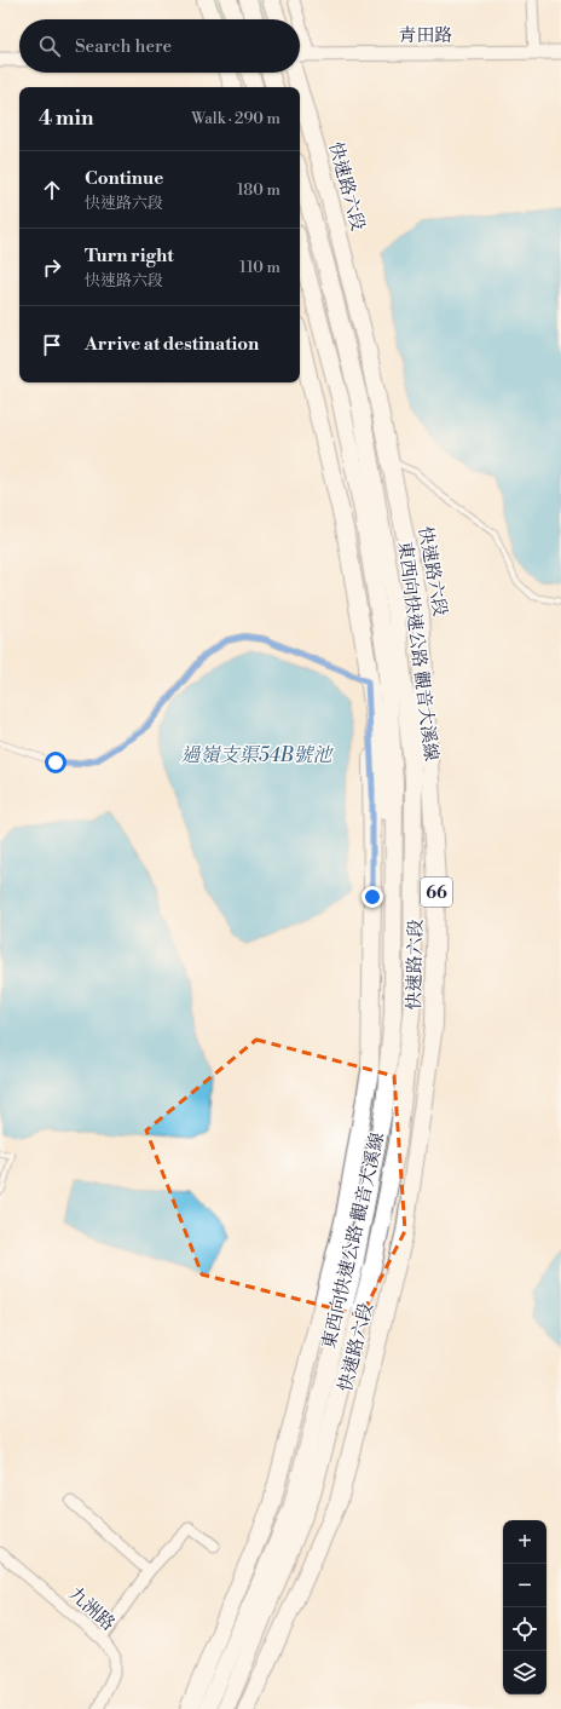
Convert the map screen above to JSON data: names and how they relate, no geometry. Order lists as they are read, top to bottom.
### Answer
{
  "streets": {
    "main road": ["快速路六段", "東西向快速公路 觀音大溪線", "66"],
    "street": ["青田路", "九洲路"]
  },
  "water": ["過嶺支渠54B號池"],
  "page": {
    "search": "Search here",
    "heading": ["4 min", "Walk · 290 m"],
    "list": [
      ["Continue", "快速路六段", "180 m"],
      ["Turn right", "快速路六段", "110 m"],
      "Arrive at destination"
    ],
    "map_buttons": ["+", "−"]
  }
}
